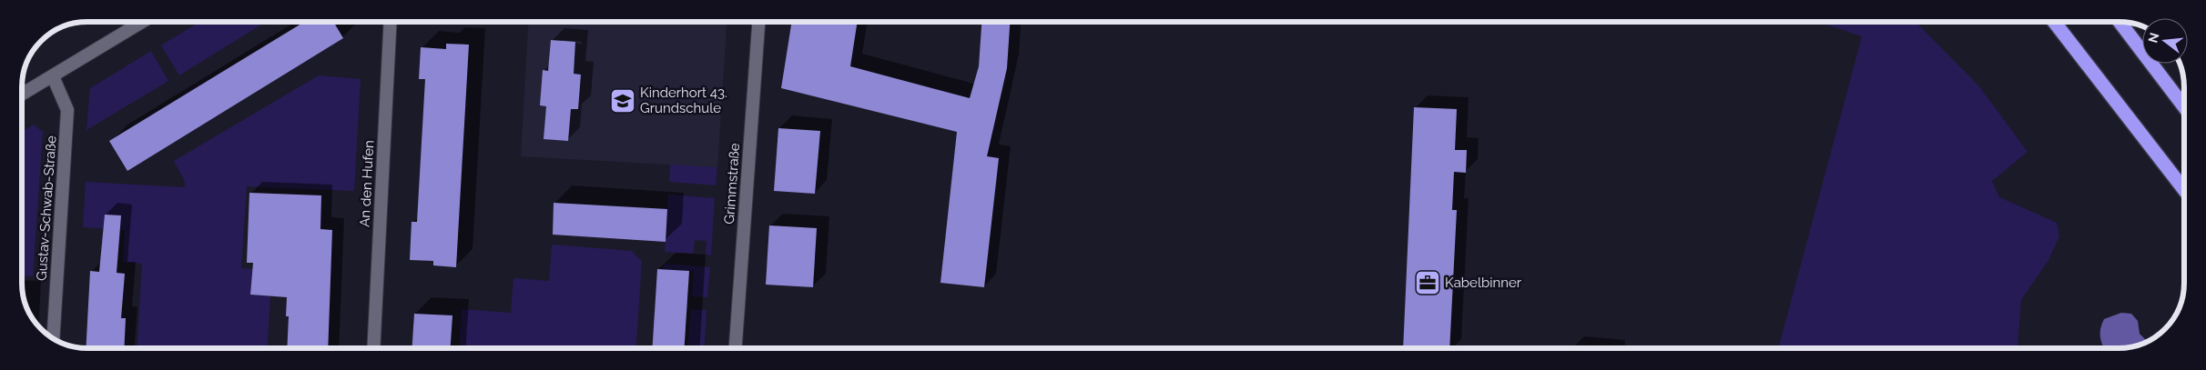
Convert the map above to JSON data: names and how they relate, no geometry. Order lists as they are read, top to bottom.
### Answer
{
  "streets": {
    "street": ["An den Hufen", "Grimmstraße", "Gustav-Schwab-Straße"]
  },
  "places": {
    "school or university": ["Kinderhort 43. Grundschule"],
    "office": ["Kabelbinner"]
  },
  "north": "left"
}
